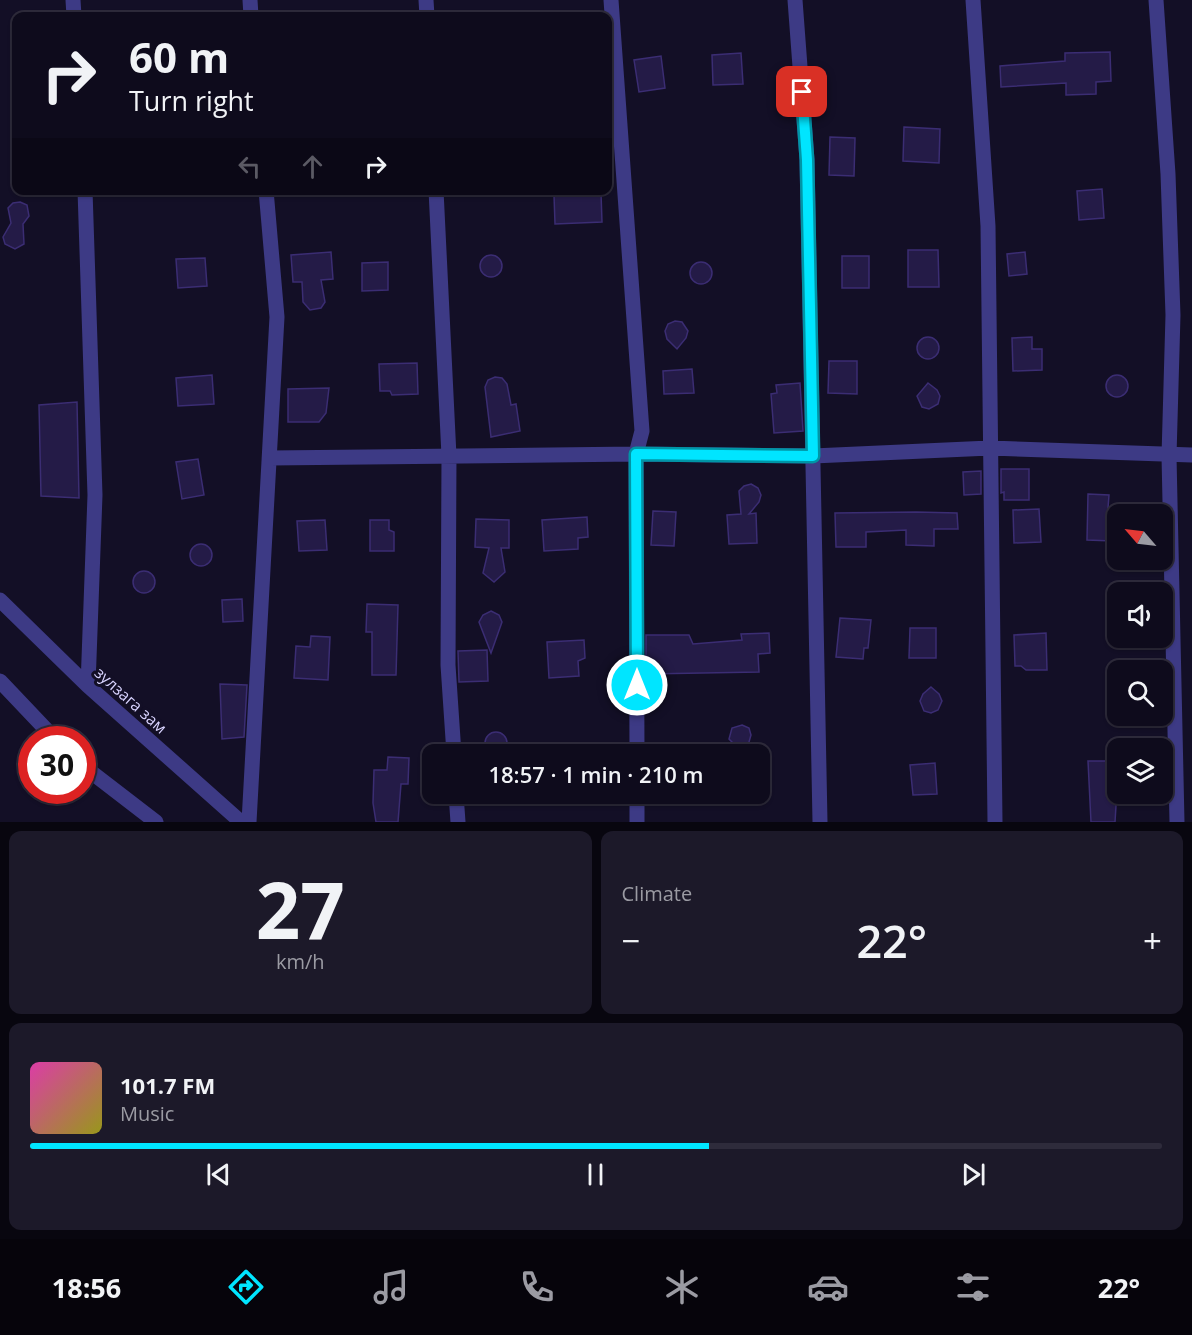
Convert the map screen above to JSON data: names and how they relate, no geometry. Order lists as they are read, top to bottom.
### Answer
{
  "streets": {
    "street": ["зулзага зам"]
  },
  "north": "top left",
  "page": {
    "turn": ["60 m", "Turn right"],
    "limit": "30",
    "trip": "18:57 · 1 min · 210 m",
    "tile": [
      ["27", "km/h"],
      "Climate"
    ],
    "heat": ["−", "22°", "+"],
    "song": ["101.7 FM", "Music"],
    "tabs": ["18:56", "22°"]
  }
}
